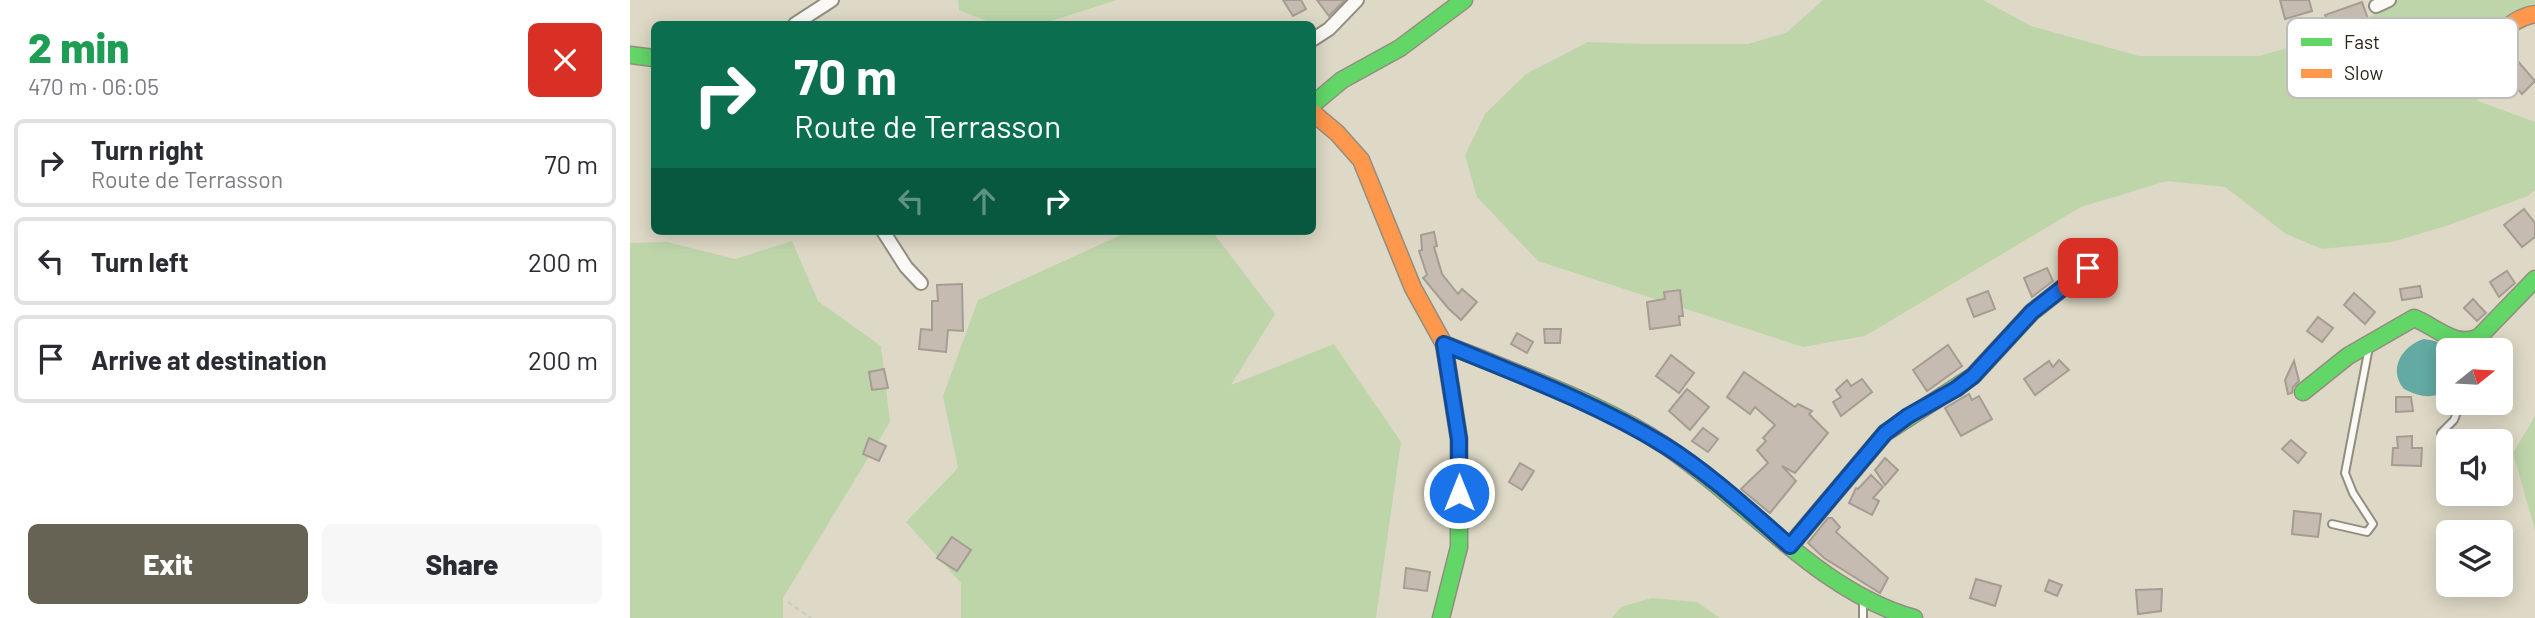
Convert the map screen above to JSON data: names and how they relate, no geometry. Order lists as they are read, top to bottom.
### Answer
{
  "legend": ["Fast", "Slow"],
  "north": "right",
  "page": {
    "heading": ["2 min", "470 m · 06:05"],
    "turn": ["70 m", "Route de Terrasson"],
    "list": [
      {
        "name": "Turn right",
        "note": "Route de Terrasson",
        "value": "70 m"
      },
      {
        "name": "Turn left",
        "value": "200 m"
      },
      {
        "name": "Arrive at destination",
        "value": "200 m"
      }
    ],
    "buttons": ["Exit", "Share"]
  }
}
